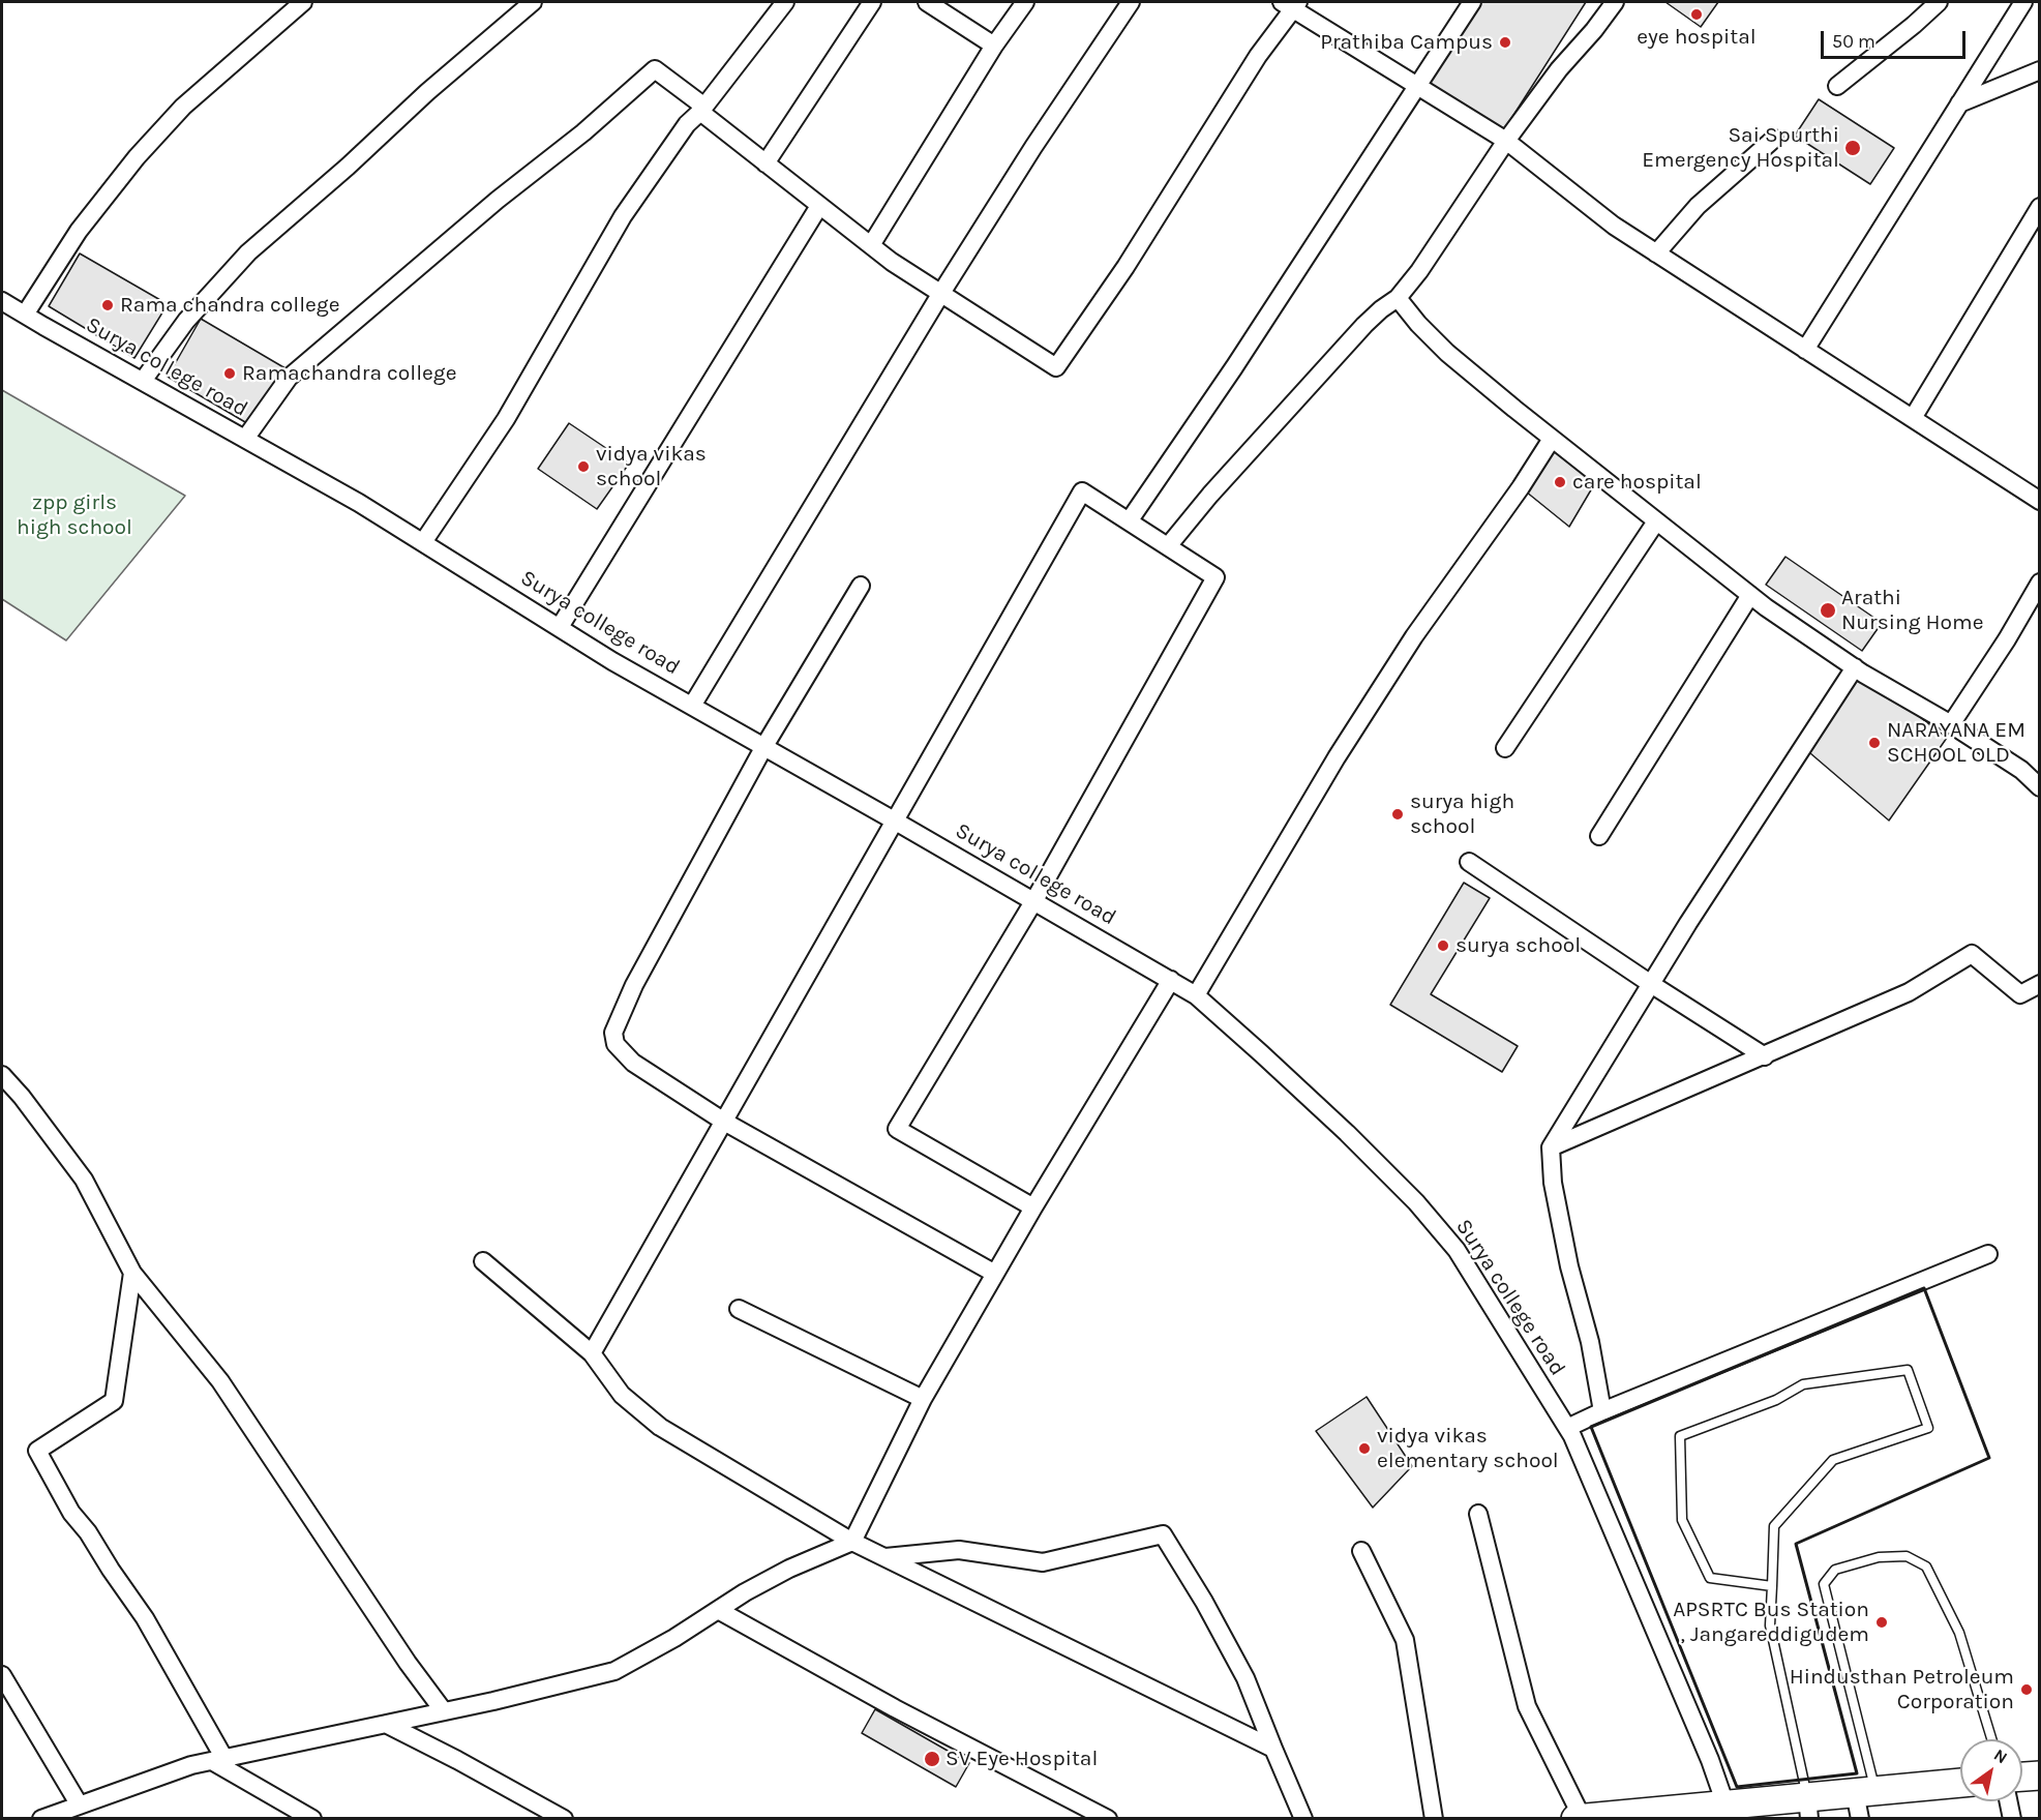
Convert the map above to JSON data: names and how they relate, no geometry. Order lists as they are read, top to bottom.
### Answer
{
  "streets": {
    "street": ["Surya college road"]
  },
  "parks": ["zpp girls high school"],
  "places": [
    "eye hospital",
    "Prathiba Campus",
    "Sai Spurthi Emergency Hospital",
    "Rama chandra college",
    "Ramachandra college",
    "vidya vikas school",
    "care hospital",
    "Arathi Nursing Home",
    "NARAYANA EM SCHOOL OLD",
    "surya high school",
    "surya school",
    "vidya vikas elementary school",
    "APSRTC Bus Station , Jangareddigudem",
    "Hindusthan Petroleum Corporation",
    "SV Eye Hospital"
  ],
  "scale_bar": "50 m",
  "north": "top right"
}
